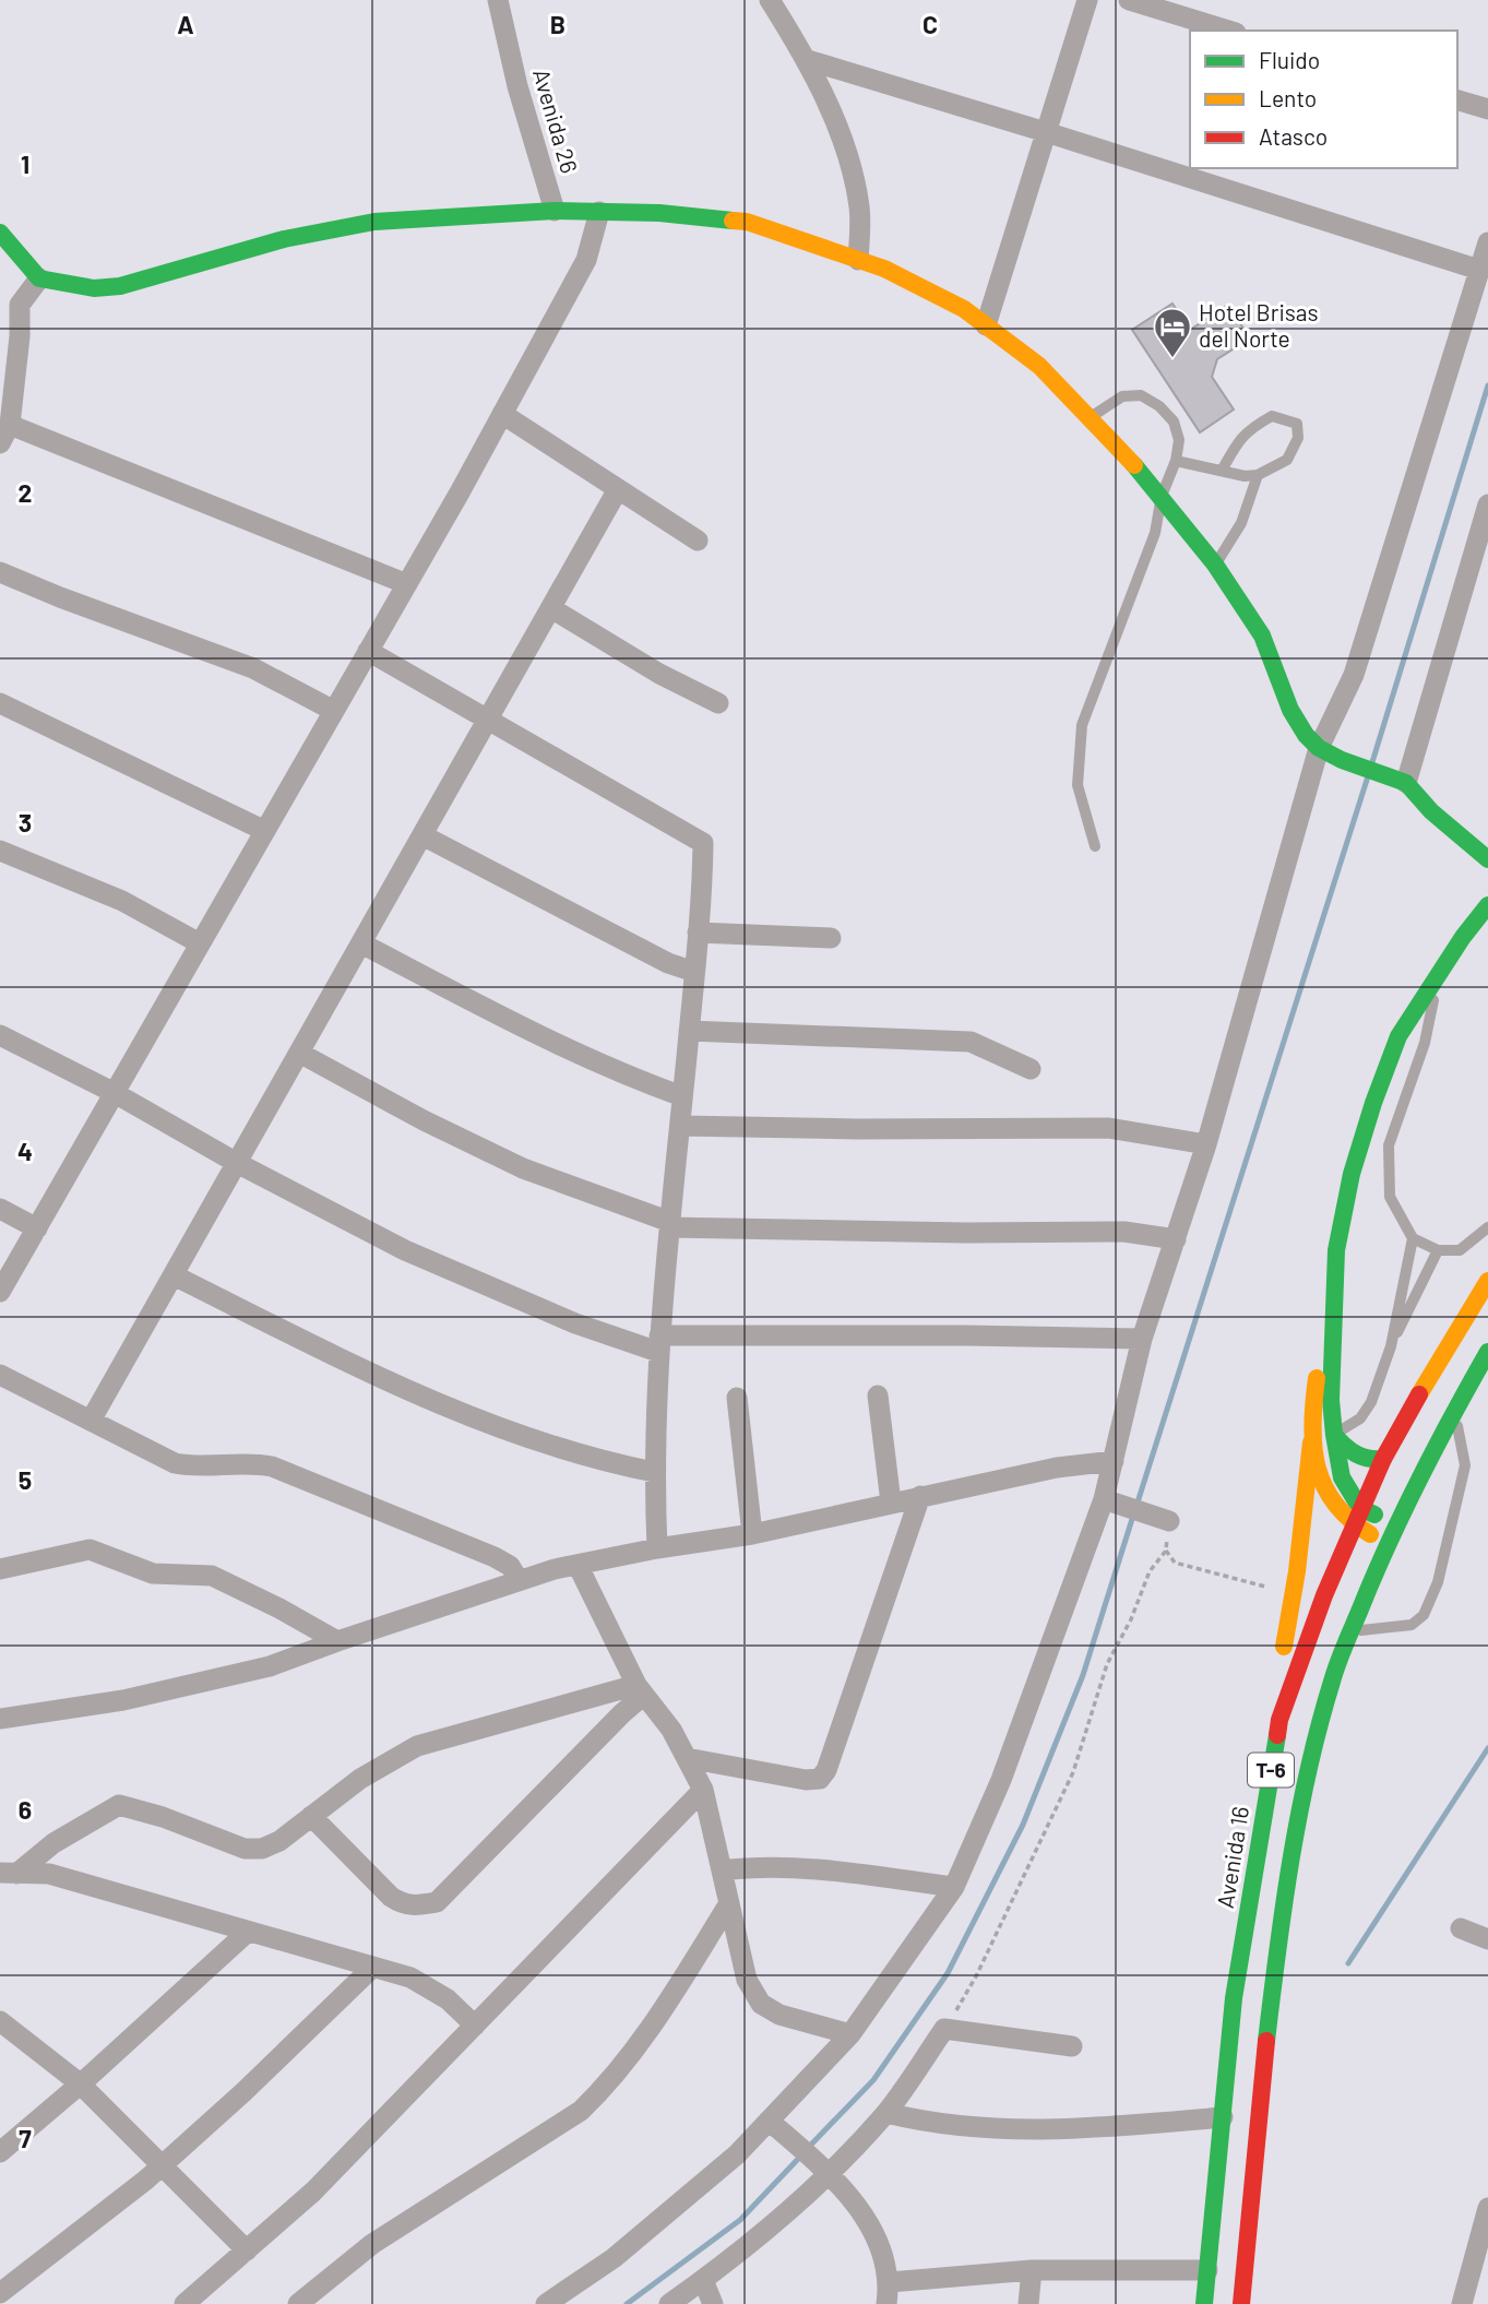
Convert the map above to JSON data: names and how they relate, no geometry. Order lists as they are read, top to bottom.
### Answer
{
  "streets": {
    "main road": ["T-6", "Avenida 16"],
    "street": ["Avenida 26"]
  },
  "crossings": [
    ["T-6", "Avenida 16"]
  ],
  "places": {
    "hotel": ["Hotel Brisas del Norte"]
  },
  "legend": ["Fluido", "Lento", "Atasco"],
  "grid": {
    "columns": ["A", "B", "C"],
    "rows": [
      "1",
      "2",
      "3",
      "4",
      "5",
      "6",
      "7"
    ]
  }
}
